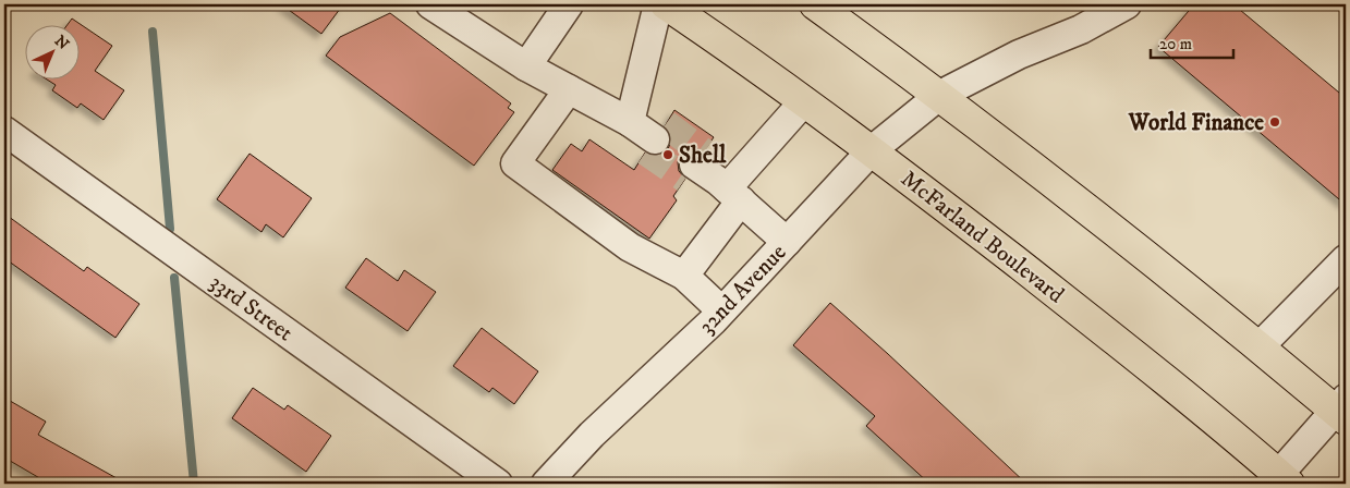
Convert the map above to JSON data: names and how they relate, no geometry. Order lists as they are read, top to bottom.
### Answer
{
  "streets": {
    "highway": ["McFarland Boulevard"],
    "street": ["32nd Avenue", "33rd Street"]
  },
  "crossings": [
    ["McFarland Boulevard", "32nd Avenue"]
  ],
  "places": ["World Finance", "Shell"],
  "scale_bar": "20 m",
  "north": "top right"
}
